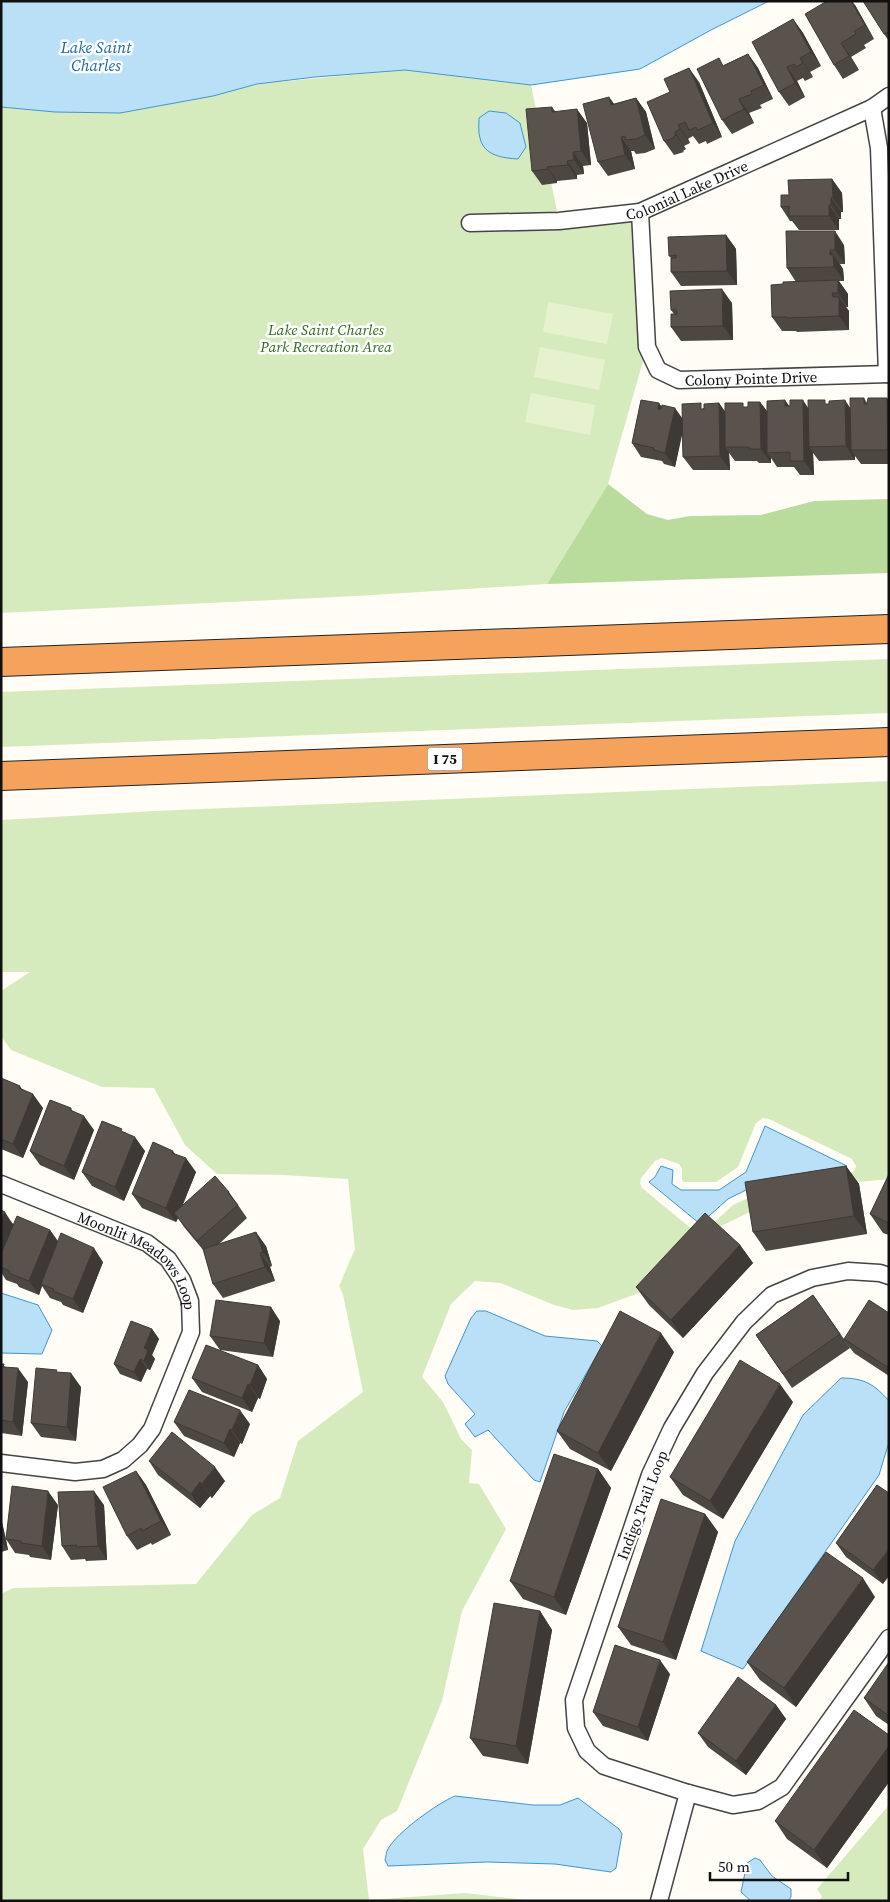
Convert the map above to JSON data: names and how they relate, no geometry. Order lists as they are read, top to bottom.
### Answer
{
  "streets": {
    "highway": ["I 75"],
    "street": [
      "Colonial Lake Drive",
      "Colony Pointe Drive",
      "Moonlit Meadows Loop",
      "Indigo Trail Loop"
    ]
  },
  "crossings": [
    ["Colonial Lake Drive", "Colony Pointe Drive"]
  ],
  "water": ["Lake Saint Charles"],
  "parks": ["Lake Saint Charles Park Recreation Area"],
  "scale_bar": "50 m"
}
